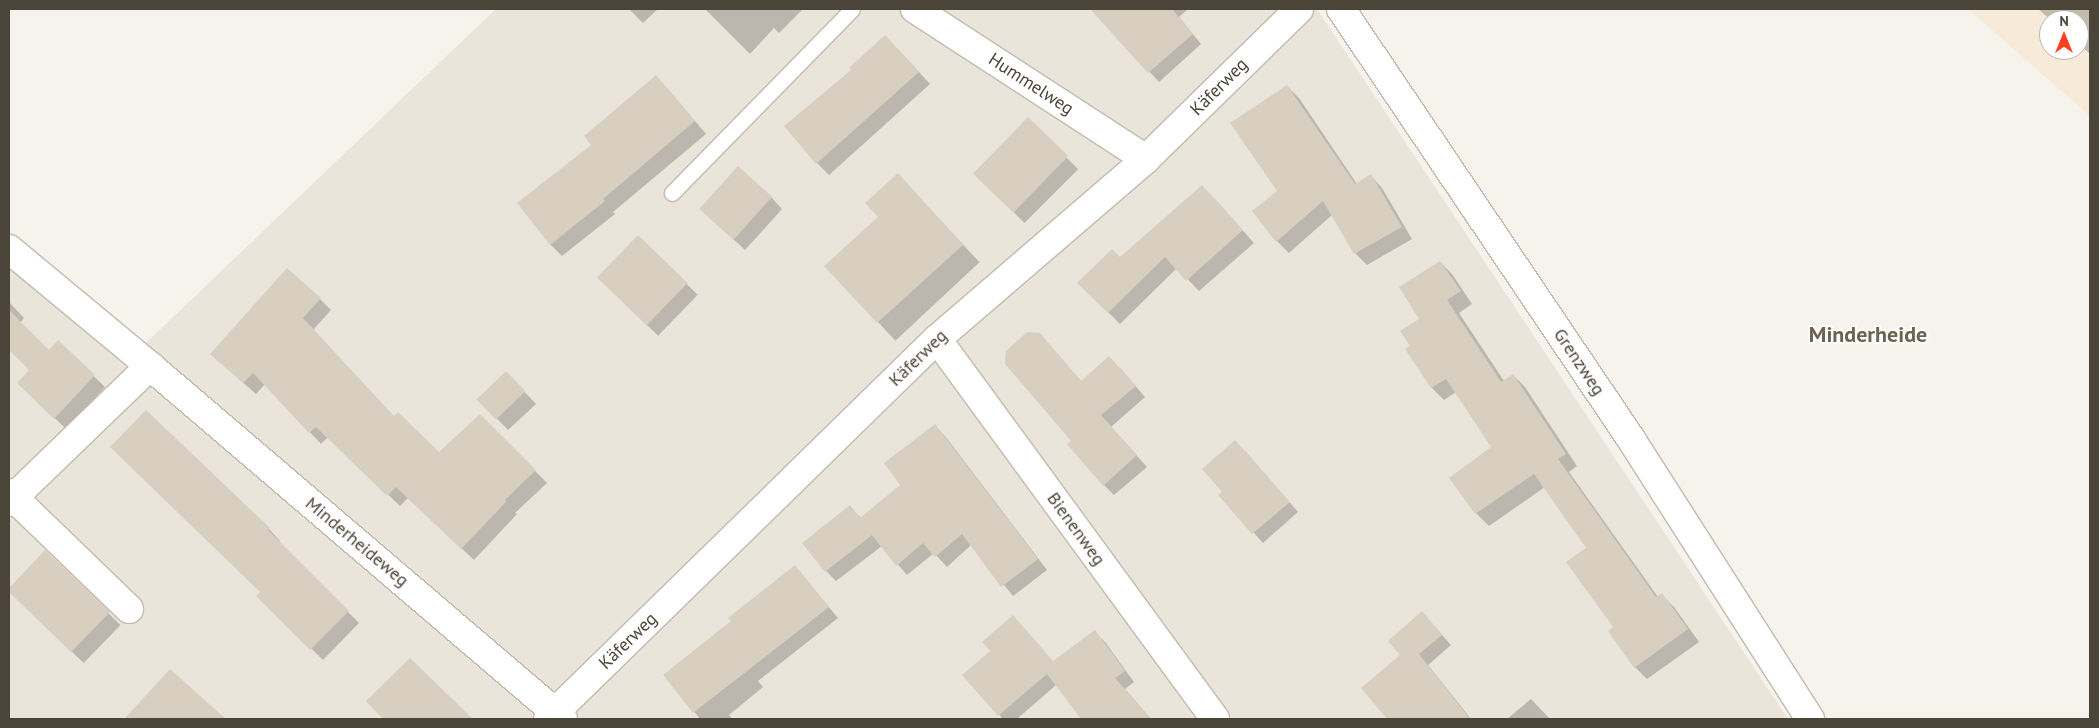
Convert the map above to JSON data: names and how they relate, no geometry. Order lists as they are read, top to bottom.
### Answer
{
  "streets": {
    "street": [
      "Hummelweg",
      "Käferweg",
      "Grenzweg",
      "Bienenweg",
      "Minderheideweg"
    ]
  },
  "crossings": [
    ["Hummelweg", "Käferweg"],
    ["Käferweg", "Bienenweg"],
    ["Käferweg", "Minderheideweg"]
  ],
  "districts": ["Minderheide"],
  "north": "top"
}
